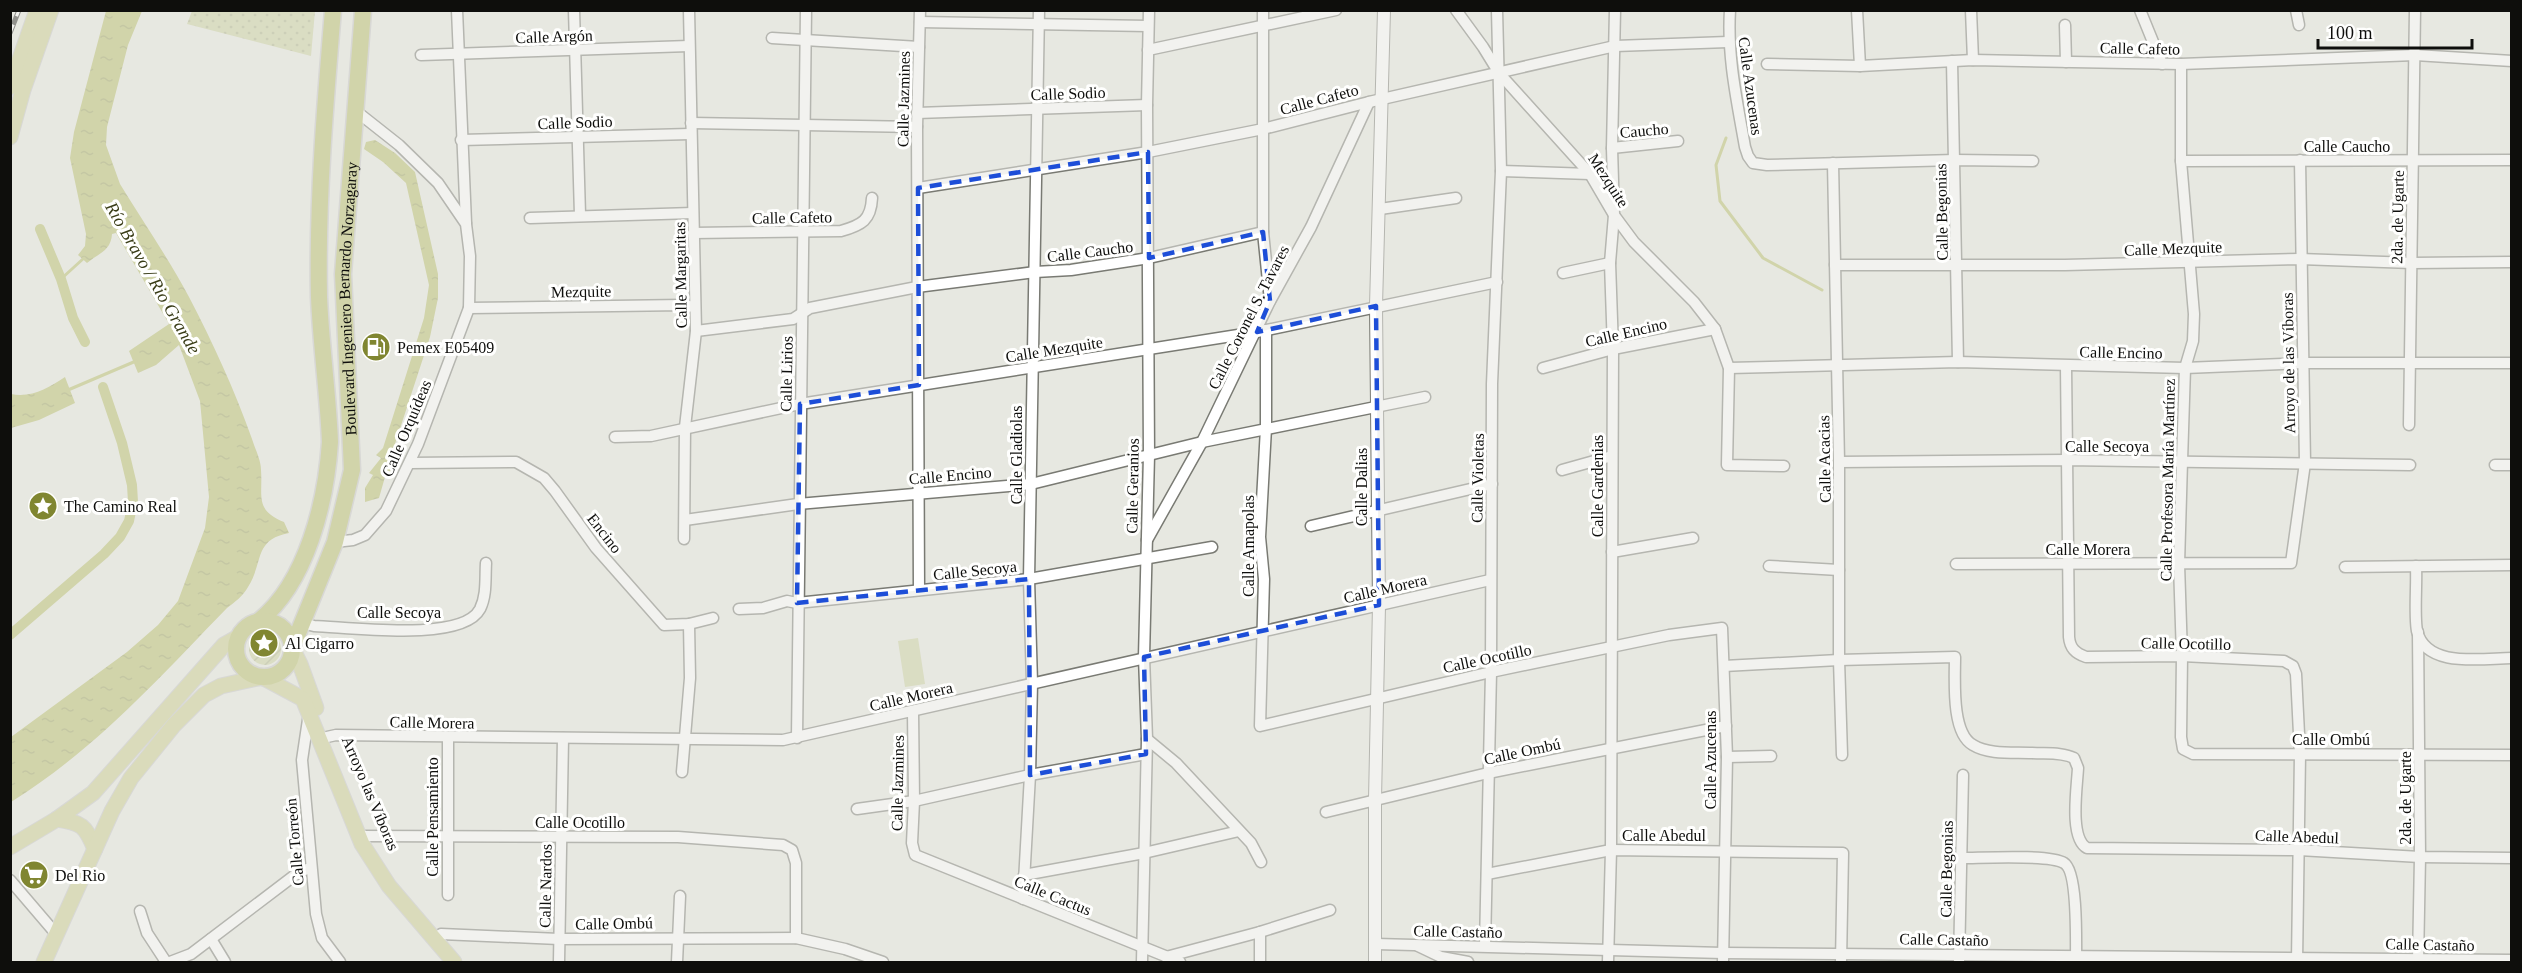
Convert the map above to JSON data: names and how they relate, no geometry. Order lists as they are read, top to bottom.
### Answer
{
  "streets": {
    "highway": ["Boulevard Ingeniero Bernardo Norzagaray"],
    "main road": ["Arroyo las Víboras"],
    "street": [
      "Calle Argón",
      "Calle Cafeto",
      "Calle Azucenas",
      "Calle Sodio",
      "Calle Jazmines",
      "Caucho",
      "Calle Caucho",
      "Mezquite",
      "Calle Begonias",
      "2da. de Ugarte",
      "Calle Mezquite",
      "Calle Margaritas",
      "Calle Coronel S. Tavares",
      "Calle Encino",
      "Arroyo de las Víboras",
      "Calle Lirios",
      "Calle Orquídeas",
      "Calle Secoya",
      "Calle Gladiolas",
      "Calle Acacias",
      "Calle Violetas",
      "Calle Profesora María Martínez",
      "Calle Geranios",
      "Calle Gardenias",
      "Calle Dalias",
      "Encino",
      "Calle Amapolas",
      "Calle Morera",
      "Calle Ocotillo",
      "Calle Ombú",
      "Calle Pensamiento",
      "Calle Abedul",
      "Calle Torreón",
      "Calle Nardos",
      "Calle Cactus",
      "Calle Castaño"
    ]
  },
  "crossings": [
    ["Calle Argón", "Calle Margaritas"],
    ["Calle Argón", "Calle Orquídeas"],
    ["Calle Cafeto", "Calle Azucenas"],
    ["Calle Cafeto", "Calle Jazmines"],
    ["Calle Cafeto", "Mezquite"],
    ["Calle Cafeto", "Calle Begonias"],
    ["Calle Cafeto", "2da. de Ugarte"],
    ["Calle Cafeto", "Calle Margaritas"],
    ["Calle Cafeto", "Calle Coronel S. Tavares"],
    ["Calle Cafeto", "Calle Lirios"],
    ["Calle Cafeto", "Calle Gladiolas"],
    ["Calle Cafeto", "Calle Violetas"],
    ["Calle Cafeto", "Calle Profesora María Martínez"],
    ["Calle Cafeto", "Calle Geranios"],
    ["Calle Cafeto", "Calle Gardenias"],
    ["Calle Cafeto", "Calle Dalias"],
    ["Calle Azucenas", "Calle Acacias"],
    ["Calle Azucenas", "Calle Ocotillo"],
    ["Calle Azucenas", "Calle Ombú"],
    ["Calle Azucenas", "Calle Abedul"],
    ["Calle Azucenas", "Calle Castaño"],
    ["Calle Sodio", "Calle Jazmines"],
    ["Calle Sodio", "Calle Margaritas"],
    ["Calle Sodio", "Calle Orquídeas"],
    ["Calle Sodio", "Calle Gladiolas"],
    ["Calle Sodio", "Calle Geranios"],
    ["Calle Jazmines", "Calle Morera"],
    ["Calle Jazmines", "Calle Cactus"],
    ["Caucho", "Calle Gardenias"],
    ["Calle Caucho", "2da. de Ugarte"],
    ["Calle Caucho", "Calle Margaritas"],
    ["Calle Caucho", "Arroyo de las Víboras"],
    ["Calle Caucho", "Calle Lirios"],
    ["Calle Caucho", "Calle Gladiolas"],
    ["Calle Caucho", "Calle Profesora María Martínez"],
    ["Calle Caucho", "Calle Geranios"],
    ["Mezquite", "Calle Margaritas"],
    ["Mezquite", "Calle Encino"],
    ["Mezquite", "Calle Orquídeas"],
    ["Mezquite", "Calle Violetas"],
    ["Mezquite", "Calle Gardenias"],
    ["Calle Begonias", "Calle Mezquite"],
    ["Calle Begonias", "Calle Encino"],
    ["Calle Begonias", "Calle Castaño"],
    ["2da. de Ugarte", "Calle Mezquite"],
    ["2da. de Ugarte", "Calle Encino"],
    ["2da. de Ugarte", "Calle Ombú"],
    ["2da. de Ugarte", "Calle Abedul"],
    ["2da. de Ugarte", "Calle Castaño"],
    ["Calle Mezquite", "Calle Margaritas"],
    ["Calle Mezquite", "Calle Coronel S. Tavares"],
    ["Calle Mezquite", "Arroyo de las Víboras"],
    ["Calle Mezquite", "Calle Lirios"],
    ["Calle Mezquite", "Calle Gladiolas"],
    ["Calle Mezquite", "Calle Acacias"],
    ["Calle Mezquite", "Calle Violetas"],
    ["Calle Mezquite", "Calle Profesora María Martínez"],
    ["Calle Mezquite", "Calle Geranios"],
    ["Calle Mezquite", "Calle Dalias"],
    ["Calle Mezquite", "Calle Amapolas"],
    ["Calle Margaritas", "Calle Encino"],
    ["Boulevard Ingeniero Bernardo Norzagaray", "Calle Orquídeas"],
    ["Boulevard Ingeniero Bernardo Norzagaray", "Calle Secoya"],
    ["Boulevard Ingeniero Bernardo Norzagaray", "Arroyo las Víboras"],
    ["Calle Coronel S. Tavares", "Calle Encino"],
    ["Calle Coronel S. Tavares", "Calle Geranios"],
    ["Calle Coronel S. Tavares", "Calle Amapolas"],
    ["Calle Encino", "Arroyo de las Víboras"],
    ["Calle Encino", "Calle Lirios"],
    ["Calle Encino", "Calle Gladiolas"],
    ["Calle Encino", "Calle Acacias"],
    ["Calle Encino", "Calle Profesora María Martínez"],
    ["Calle Encino", "Calle Geranios"],
    ["Calle Encino", "Calle Gardenias"],
    ["Calle Encino", "Calle Dalias"],
    ["Calle Encino", "Calle Amapolas"],
    ["Arroyo de las Víboras", "Calle Secoya"],
    ["Arroyo de las Víboras", "Calle Morera"],
    ["Calle Lirios", "Calle Secoya"],
    ["Calle Lirios", "Calle Morera"],
    ["Calle Orquídeas", "Encino"],
    ["Calle Secoya", "Calle Gladiolas"],
    ["Calle Secoya", "Calle Acacias"],
    ["Calle Secoya", "Calle Profesora María Martínez"],
    ["Calle Secoya", "Calle Geranios"],
    ["Calle Gladiolas", "Calle Morera"],
    ["Calle Gladiolas", "Calle Cactus"],
    ["Calle Acacias", "Calle Abedul"],
    ["Calle Violetas", "Calle Morera"],
    ["Calle Violetas", "Calle Ocotillo"],
    ["Calle Violetas", "Calle Ombú"],
    ["Calle Violetas", "Calle Abedul"],
    ["Calle Violetas", "Calle Castaño"],
    ["Calle Profesora María Martínez", "Calle Morera"],
    ["Calle Profesora María Martínez", "Calle Ocotillo"],
    ["Calle Profesora María Martínez", "Calle Ombú"],
    ["Calle Geranios", "Calle Morera"],
    ["Calle Geranios", "Calle Cactus"],
    ["Calle Gardenias", "Calle Ocotillo"],
    ["Calle Gardenias", "Calle Ombú"],
    ["Calle Gardenias", "Calle Abedul"],
    ["Calle Gardenias", "Calle Castaño"],
    ["Calle Dalias", "Calle Morera"],
    ["Calle Dalias", "Calle Ocotillo"],
    ["Calle Dalias", "Calle Ombú"],
    ["Calle Dalias", "Calle Castaño"],
    ["Calle Amapolas", "Calle Morera"],
    ["Calle Amapolas", "Calle Ocotillo"],
    ["Calle Morera", "Calle Ocotillo"],
    ["Calle Morera", "Arroyo las Víboras"],
    ["Calle Morera", "Calle Pensamiento"],
    ["Calle Morera", "Calle Nardos"],
    ["Calle Ocotillo", "Calle Ombú"],
    ["Calle Ocotillo", "Arroyo las Víboras"],
    ["Calle Ocotillo", "Calle Pensamiento"],
    ["Calle Ocotillo", "Calle Nardos"],
    ["Calle Ombú", "Arroyo las Víboras"],
    ["Calle Ombú", "Calle Nardos"],
    ["Arroyo las Víboras", "Calle Torreón"],
    ["Calle Abedul", "Calle Castaño"]
  ],
  "water": ["Río Bravo / Rio Grande"],
  "places": {
    "fuel station": ["Pemex E05409"],
    "place": ["The Camino Real", "Al Cigarro"],
    "supermarket": ["Del Rio"]
  },
  "scale_bar": "100 m"
}
